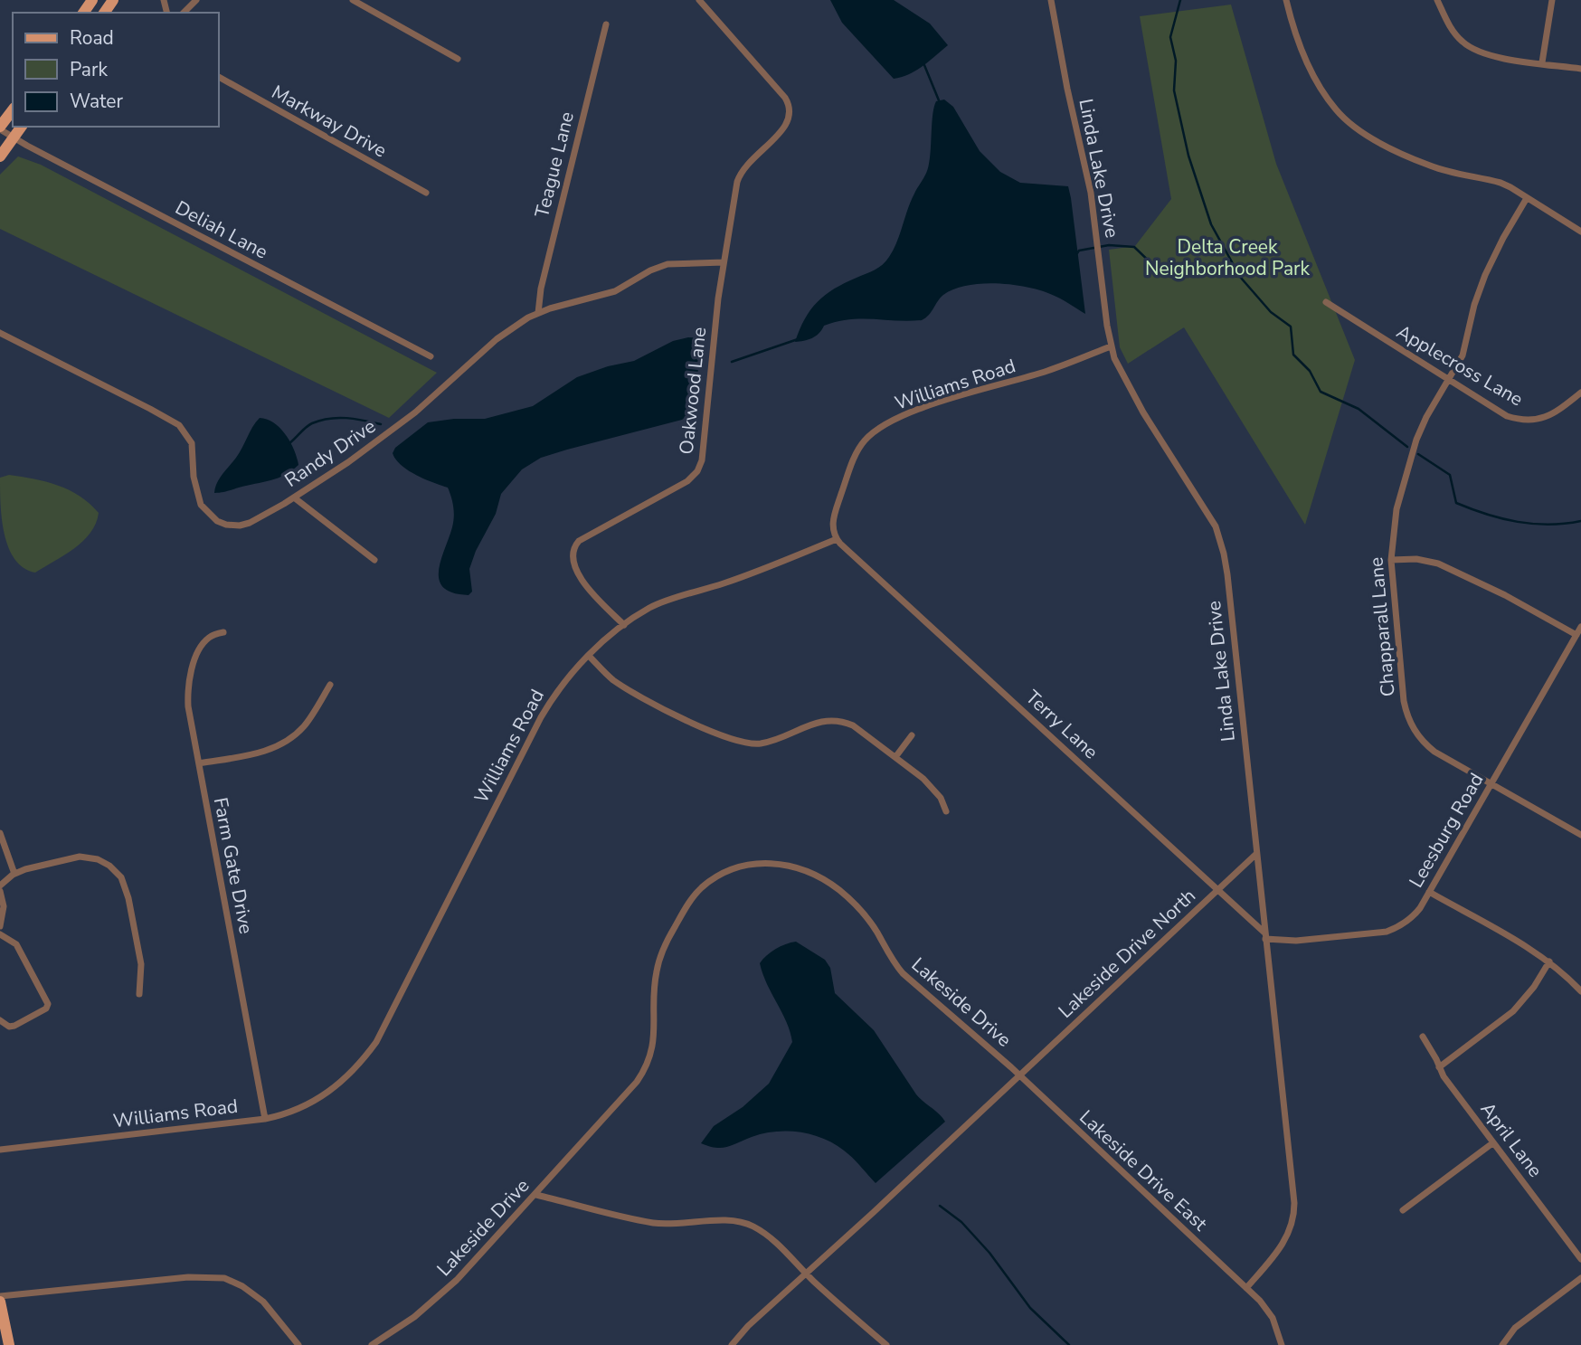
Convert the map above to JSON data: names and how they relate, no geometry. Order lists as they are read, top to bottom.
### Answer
{
  "streets": {
    "street": [
      "Markway Drive",
      "Teague Lane",
      "Linda Lake Drive",
      "Deliah Lane",
      "Applecross Lane",
      "Williams Road",
      "Oakwood Lane",
      "Randy Drive",
      "Chapparall Lane",
      "Terry Lane",
      "Leesburg Road",
      "Farm Gate Drive",
      "Lakeside Drive North",
      "Lakeside Drive",
      "April Lane",
      "Lakeside Drive East"
    ]
  },
  "crossings": [
    ["Teague Lane", "Randy Drive"],
    ["Linda Lake Drive", "Williams Road"],
    ["Linda Lake Drive", "Terry Lane"],
    ["Linda Lake Drive", "Leesburg Road"],
    ["Linda Lake Drive", "Lakeside Drive North"],
    ["Linda Lake Drive", "Lakeside Drive East"],
    ["Applecross Lane", "Chapparall Lane"],
    ["Williams Road", "Oakwood Lane"],
    ["Williams Road", "Terry Lane"],
    ["Williams Road", "Farm Gate Drive"],
    ["Oakwood Lane", "Randy Drive"],
    ["Chapparall Lane", "Leesburg Road"],
    ["Terry Lane", "Leesburg Road"],
    ["Terry Lane", "Lakeside Drive North"],
    ["Lakeside Drive North", "Lakeside Drive"],
    ["Lakeside Drive North", "Lakeside Drive East"],
    ["Lakeside Drive", "Lakeside Drive East"]
  ],
  "parks": ["Delta Creek Neighborhood Park"],
  "legend": ["Road", "Park", "Water"]
}
